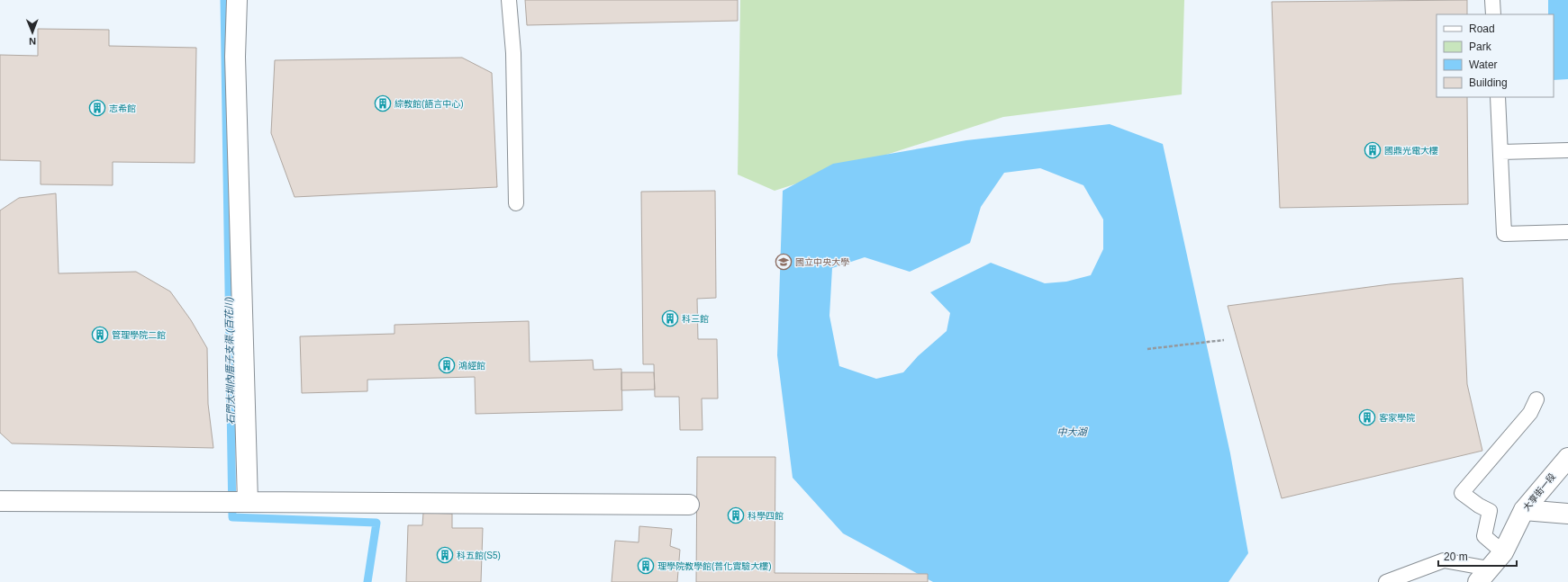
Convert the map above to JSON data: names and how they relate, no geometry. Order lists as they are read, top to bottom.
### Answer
{
  "streets": {
    "street": ["大享街一段"]
  },
  "water": ["石門大圳內厝子支渠 (百花川)", "中大湖"],
  "places": {
    "building": [
      "綜教館(語言中心)",
      "志希館",
      "國鼎光電大樓",
      "科三館",
      "管理學院二館",
      "鴻經館",
      "客家學院",
      "科學四館",
      "科五館(S5)",
      "理學院教學館(普化實驗大樓)"
    ],
    "school or university": ["國立中央大學"]
  },
  "legend": [
    "Road",
    "Park",
    "Water",
    "Building"
  ],
  "scale_bar": "20 m",
  "north": "bottom"
}
